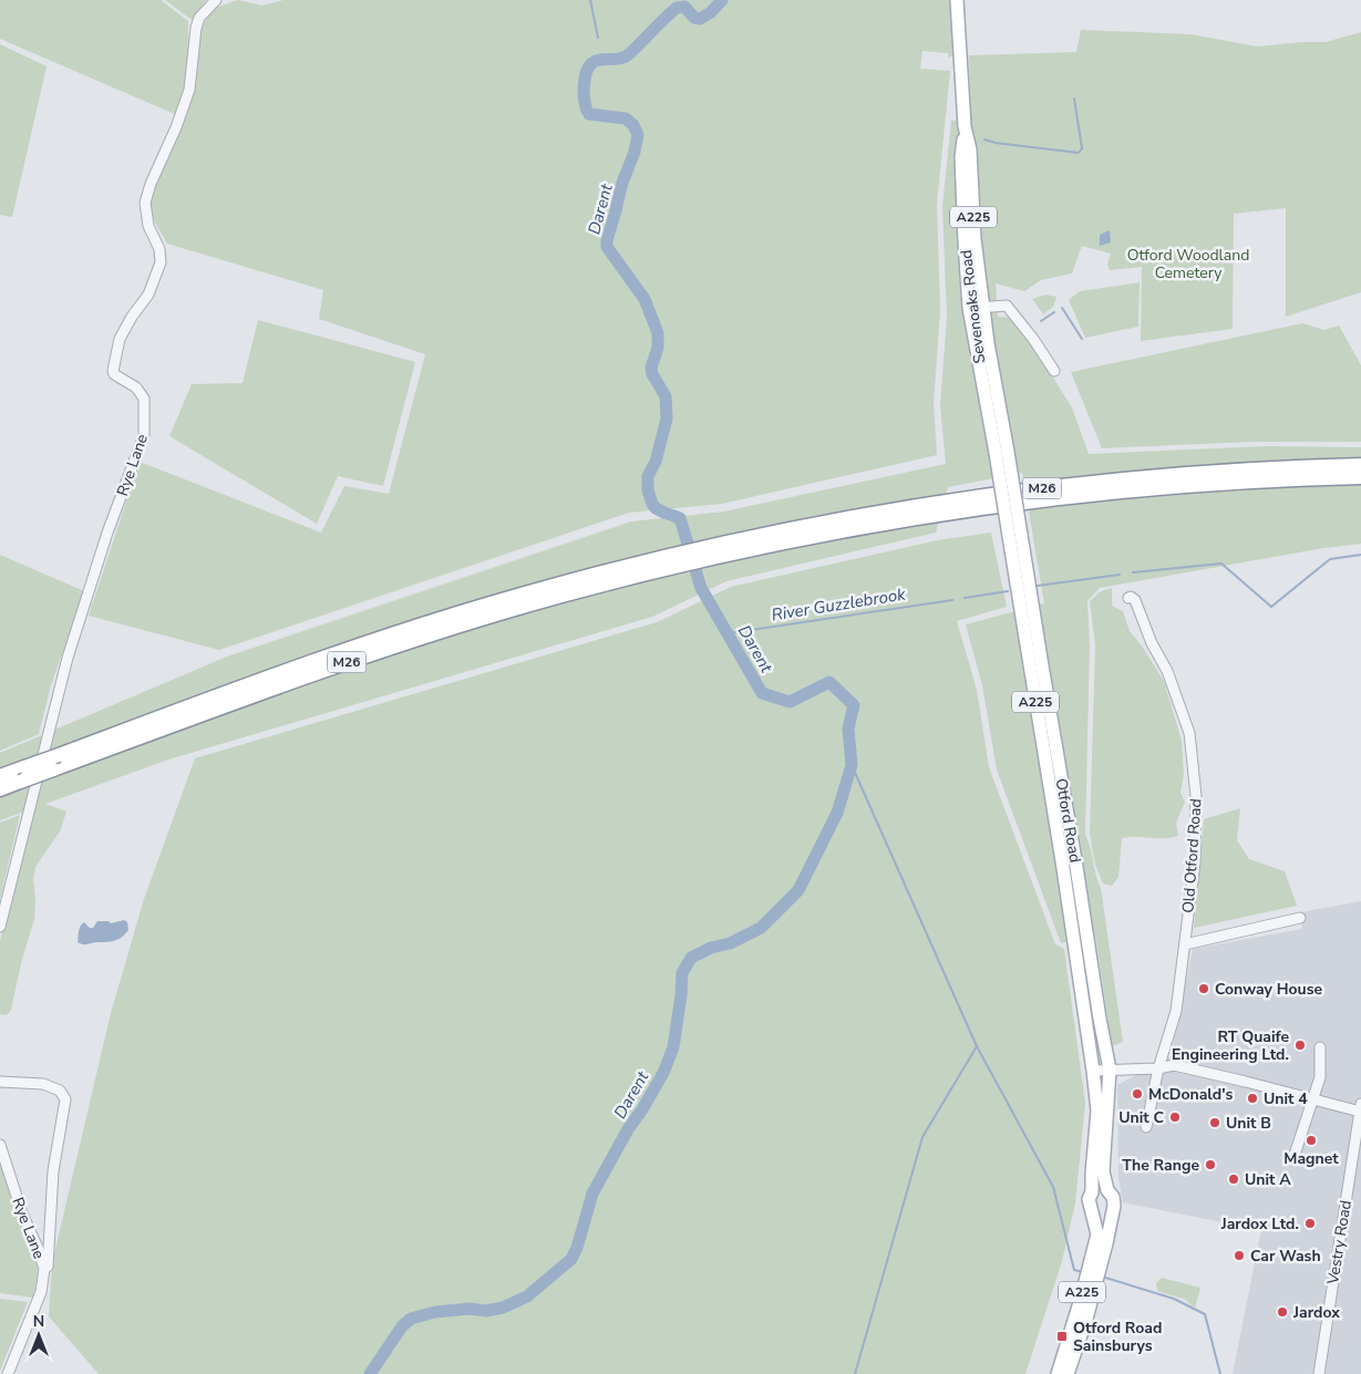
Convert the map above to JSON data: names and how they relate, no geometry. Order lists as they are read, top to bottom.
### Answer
{
  "streets": {
    "highway": ["M26"],
    "main road": ["A225", "Sevenoaks Road", "Otford Road"],
    "street": ["Rye Lane", "Old Otford Road", "Vestry Road"]
  },
  "crossings": [
    ["Sevenoaks Road", "Otford Road"],
    ["Otford Road", "Vestry Road"],
    ["Old Otford Road", "Vestry Road"]
  ],
  "water": ["Darent", "River Guzzlebrook"],
  "parks": ["Otford Woodland Cemetery"],
  "places": {
    "other": [
      "Conway House",
      "RT Quaife Engineering Ltd.",
      "McDonald's",
      "Unit 4",
      "Unit C",
      "Unit B",
      "Magnet",
      "The Range",
      "Unit A",
      "Jardox Ltd.",
      "Car Wash",
      "Jardox"
    ],
    "transit": ["Otford Road Sainsburys"]
  },
  "north": "top"
}
